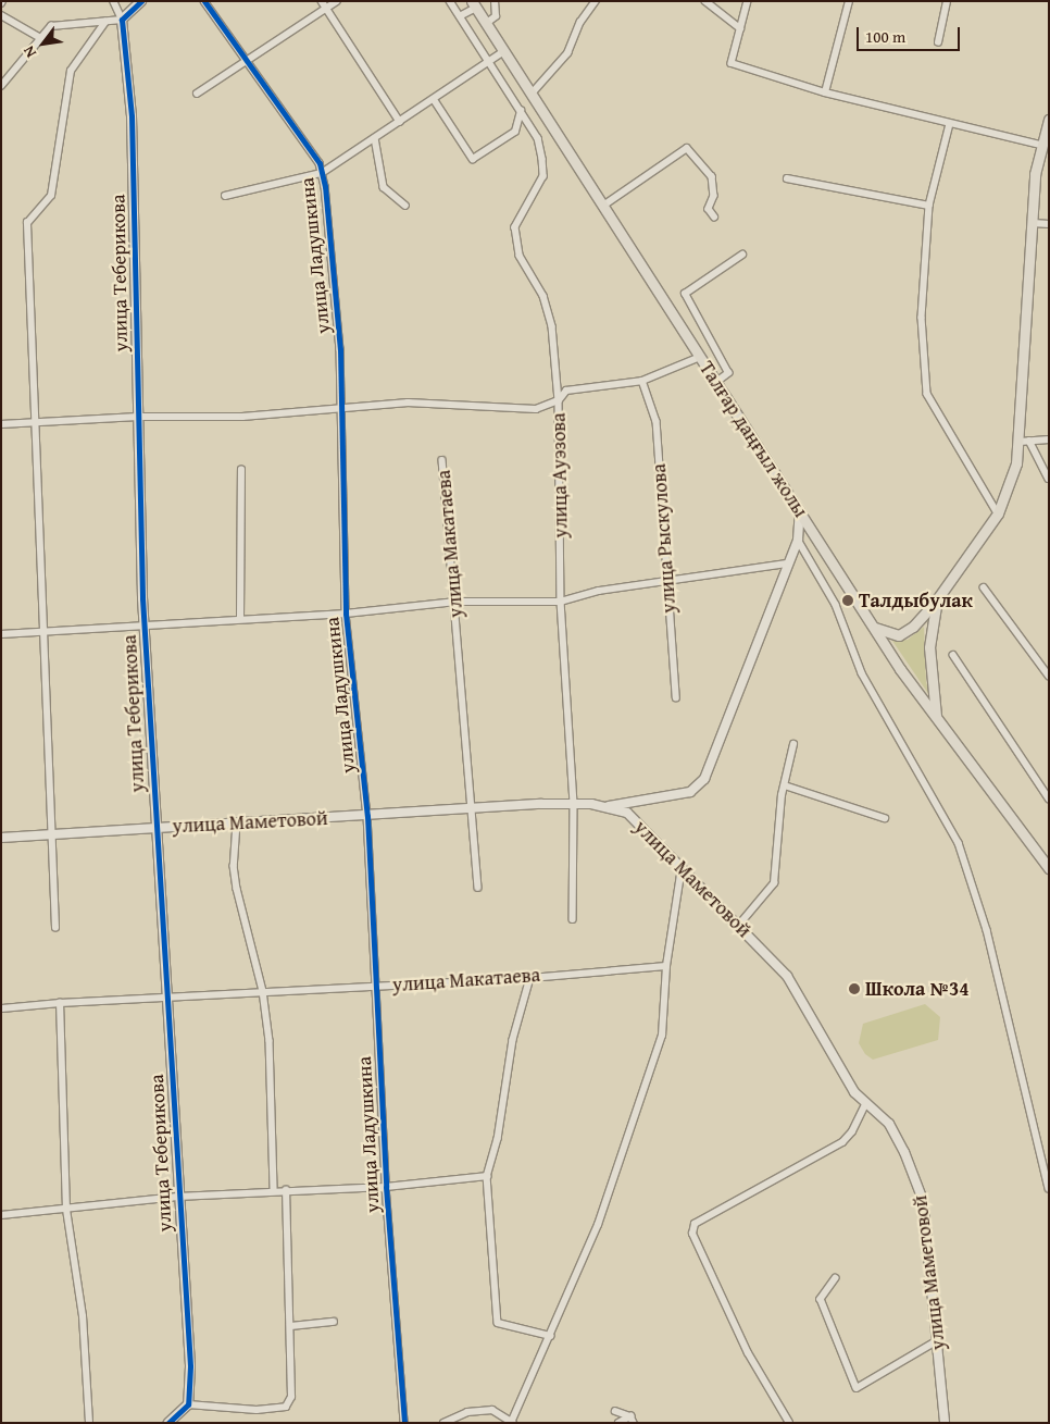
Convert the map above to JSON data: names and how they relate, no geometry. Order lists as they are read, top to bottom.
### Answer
{
  "streets": {
    "main road": ["Талғар даңғыл жолы"],
    "street": [
      "улица Ладушкина",
      "улица Теберикова",
      "улица Ауэзова",
      "улица Рыскулова",
      "улица Макатаева",
      "улица Маметовой"
    ]
  },
  "crossings": [
    ["улица Ладушкина", "улица Макатаева"],
    ["улица Ладушкина", "улица Маметовой"],
    ["улица Теберикова", "улица Макатаева"],
    ["улица Теберикова", "улица Маметовой"],
    ["улица Ауэзова", "улица Маметовой"],
    ["улица Макатаева", "улица Маметовой"]
  ],
  "places": ["Талдыбулак", "Школа №34"],
  "scale_bar": "100 m",
  "north": "bottom left"
}
